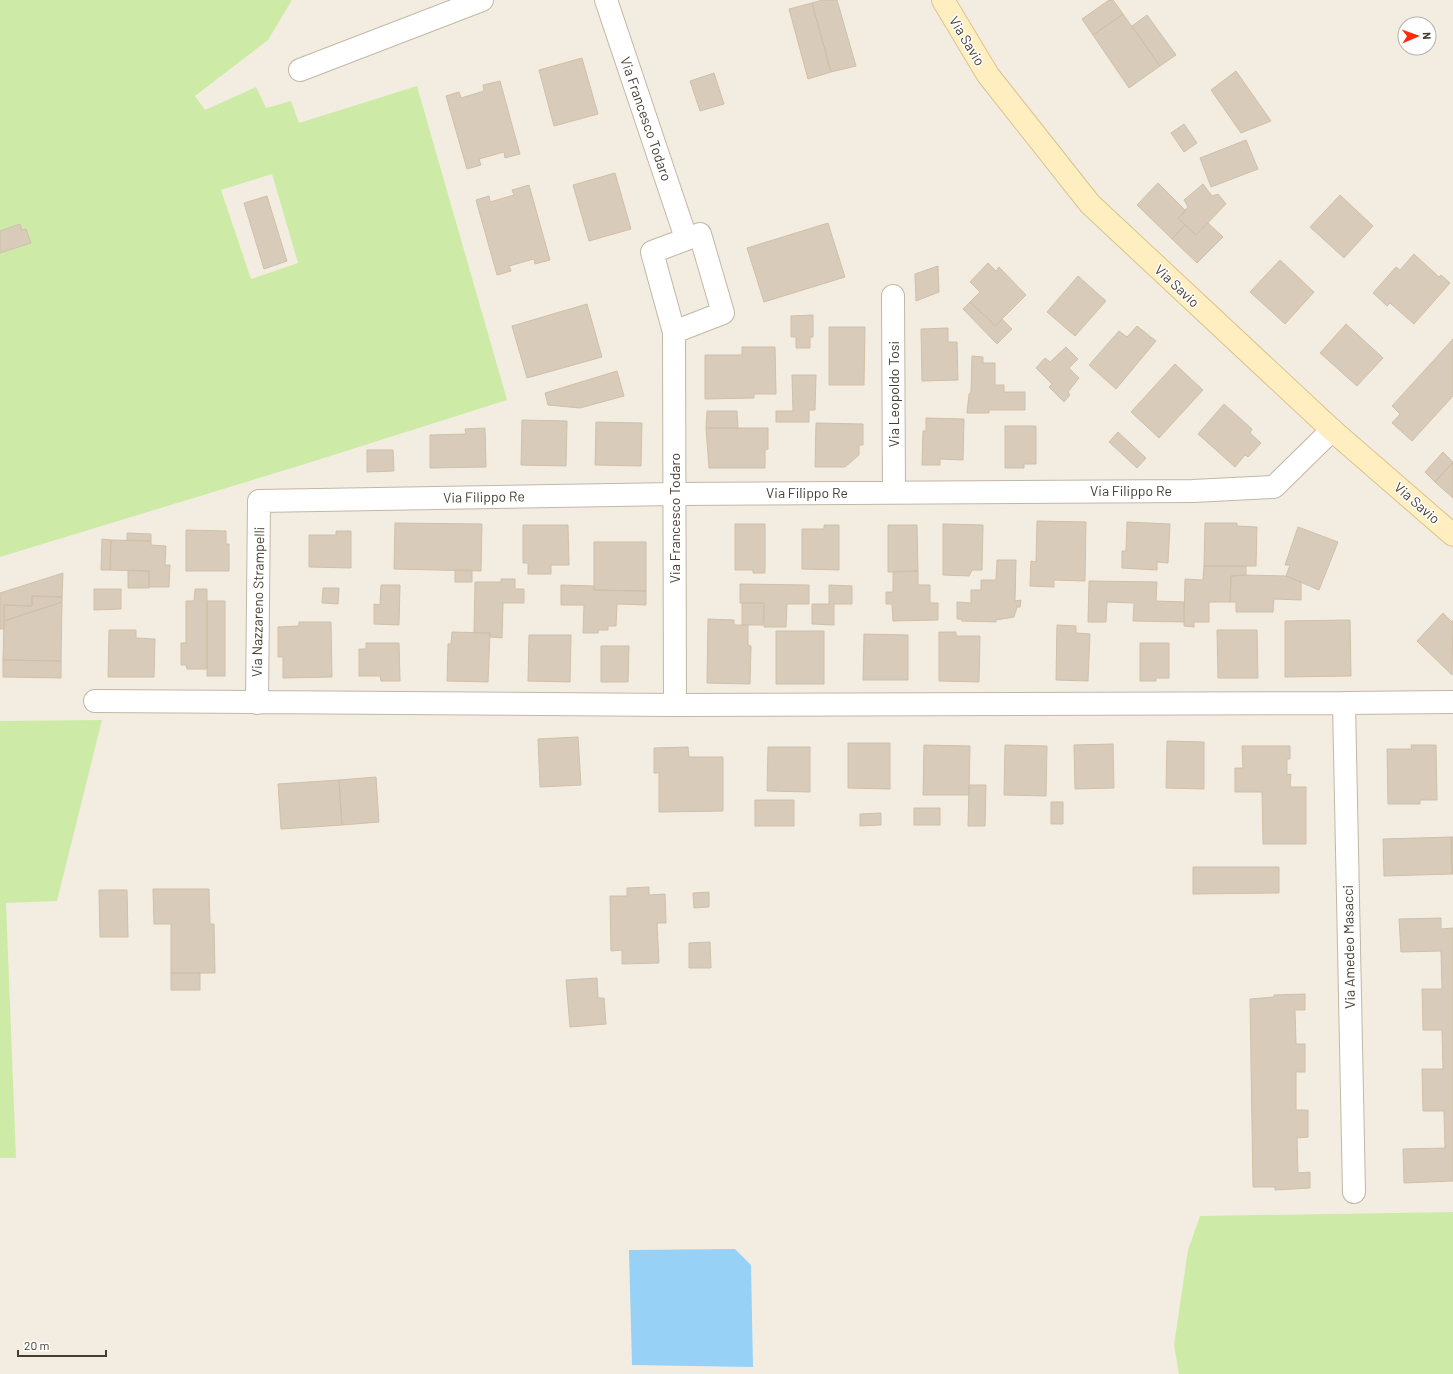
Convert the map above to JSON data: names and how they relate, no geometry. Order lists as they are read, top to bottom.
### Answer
{
  "streets": {
    "street": [
      "Via Savio",
      "Via Francesco Todaro",
      "Via Leopoldo Tosi",
      "Via Filippo Re",
      "Via Nazzareno Strampelli",
      "Via Amedeo Masacci"
    ]
  },
  "crossings": [
    ["Via Savio", "Via Filippo Re"],
    ["Via Francesco Todaro", "Via Filippo Re"],
    ["Via Leopoldo Tosi", "Via Filippo Re"],
    ["Via Filippo Re", "Via Nazzareno Strampelli"]
  ],
  "scale_bar": "20 m",
  "north": "right"
}
